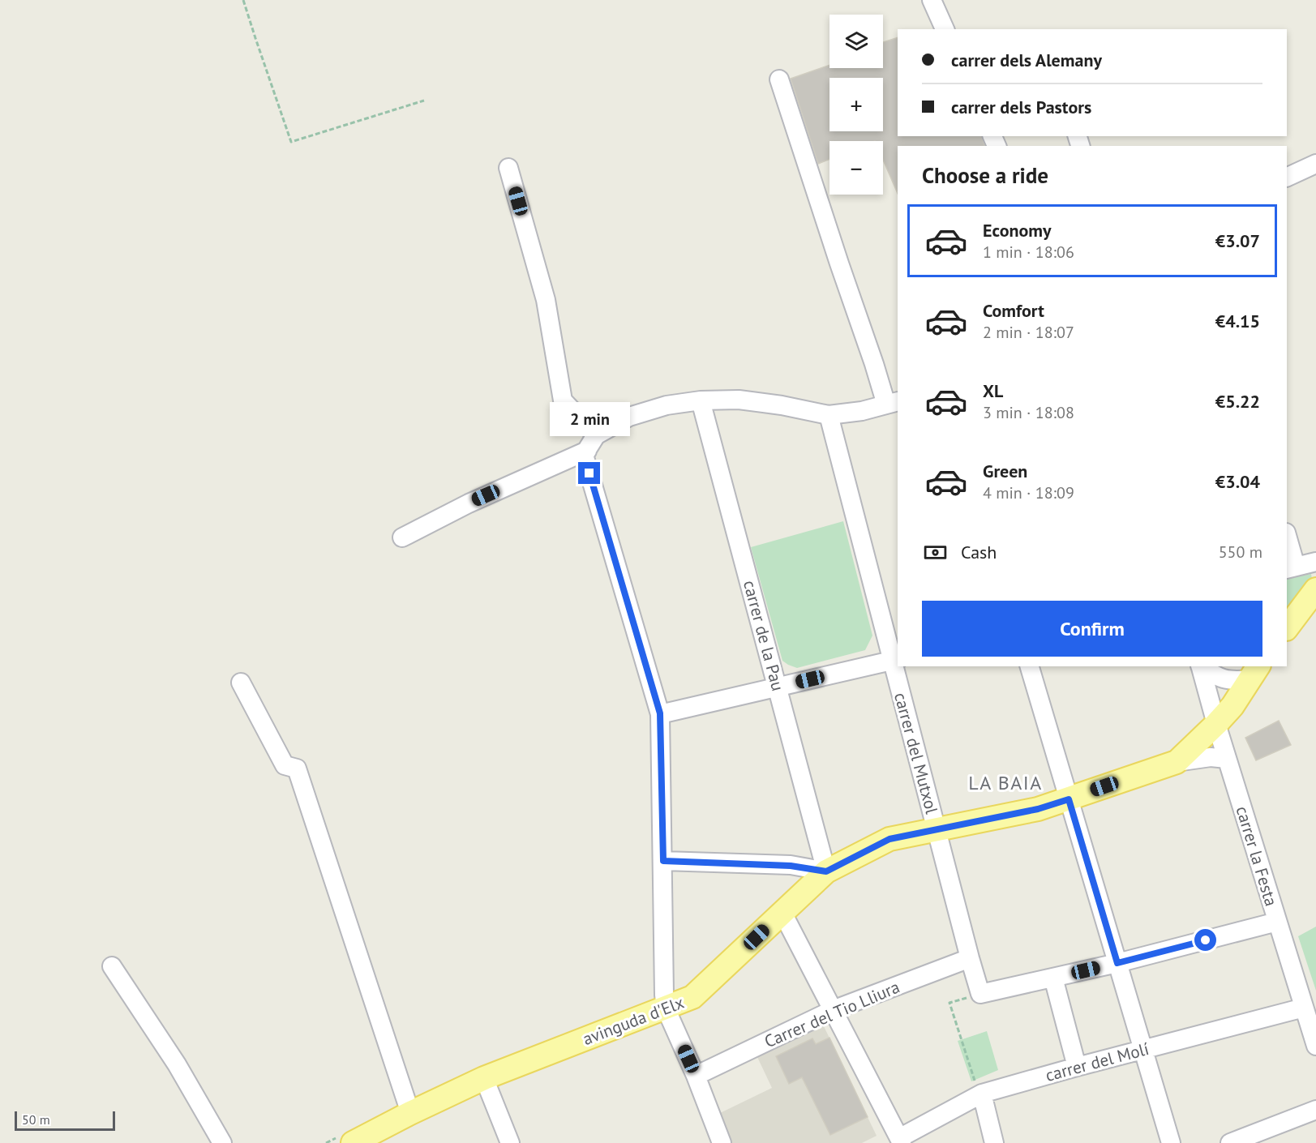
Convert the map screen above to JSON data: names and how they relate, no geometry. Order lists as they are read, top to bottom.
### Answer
{
  "streets": {
    "main road": ["avinguda d'Elx"],
    "street": [
      "carrer de la Pau",
      "carrer del Mutxol",
      "carrer la Festa",
      "Carrer del Tio Lliura",
      "carrer del Molí"
    ]
  },
  "crossings": [
    ["carrer de la Pau", "avinguda d'Elx"],
    ["carrer del Mutxol", "Carrer del Tio Lliura"],
    ["carrer del Mutxol", "avinguda d'Elx"],
    ["carrer la Festa", "avinguda d'Elx"],
    ["carrer la Festa", "carrer del Molí"]
  ],
  "districts": ["LA BAIA"],
  "scale_bar": "50 m",
  "page": {
    "map_buttons": ["+", "−"],
    "banner": ["carrer dels Alemany", "carrer dels Pastors"],
    "heading": "Choose a ride",
    "list": [
      {
        "name": "Economy",
        "note": "1 min · 18:06",
        "value": "€3.07"
      },
      {
        "name": "Comfort",
        "note": "2 min · 18:07",
        "value": "€4.15"
      },
      {
        "name": "XL",
        "note": "3 min · 18:08",
        "value": "€5.22"
      },
      {
        "name": "Green",
        "note": "4 min · 18:09",
        "value": "€3.04"
      }
    ],
    "bubble": "2 min",
    "pay": ["Cash", "550 m"],
    "buttons": "Confirm",
    "scale": "50 m"
  }
}
